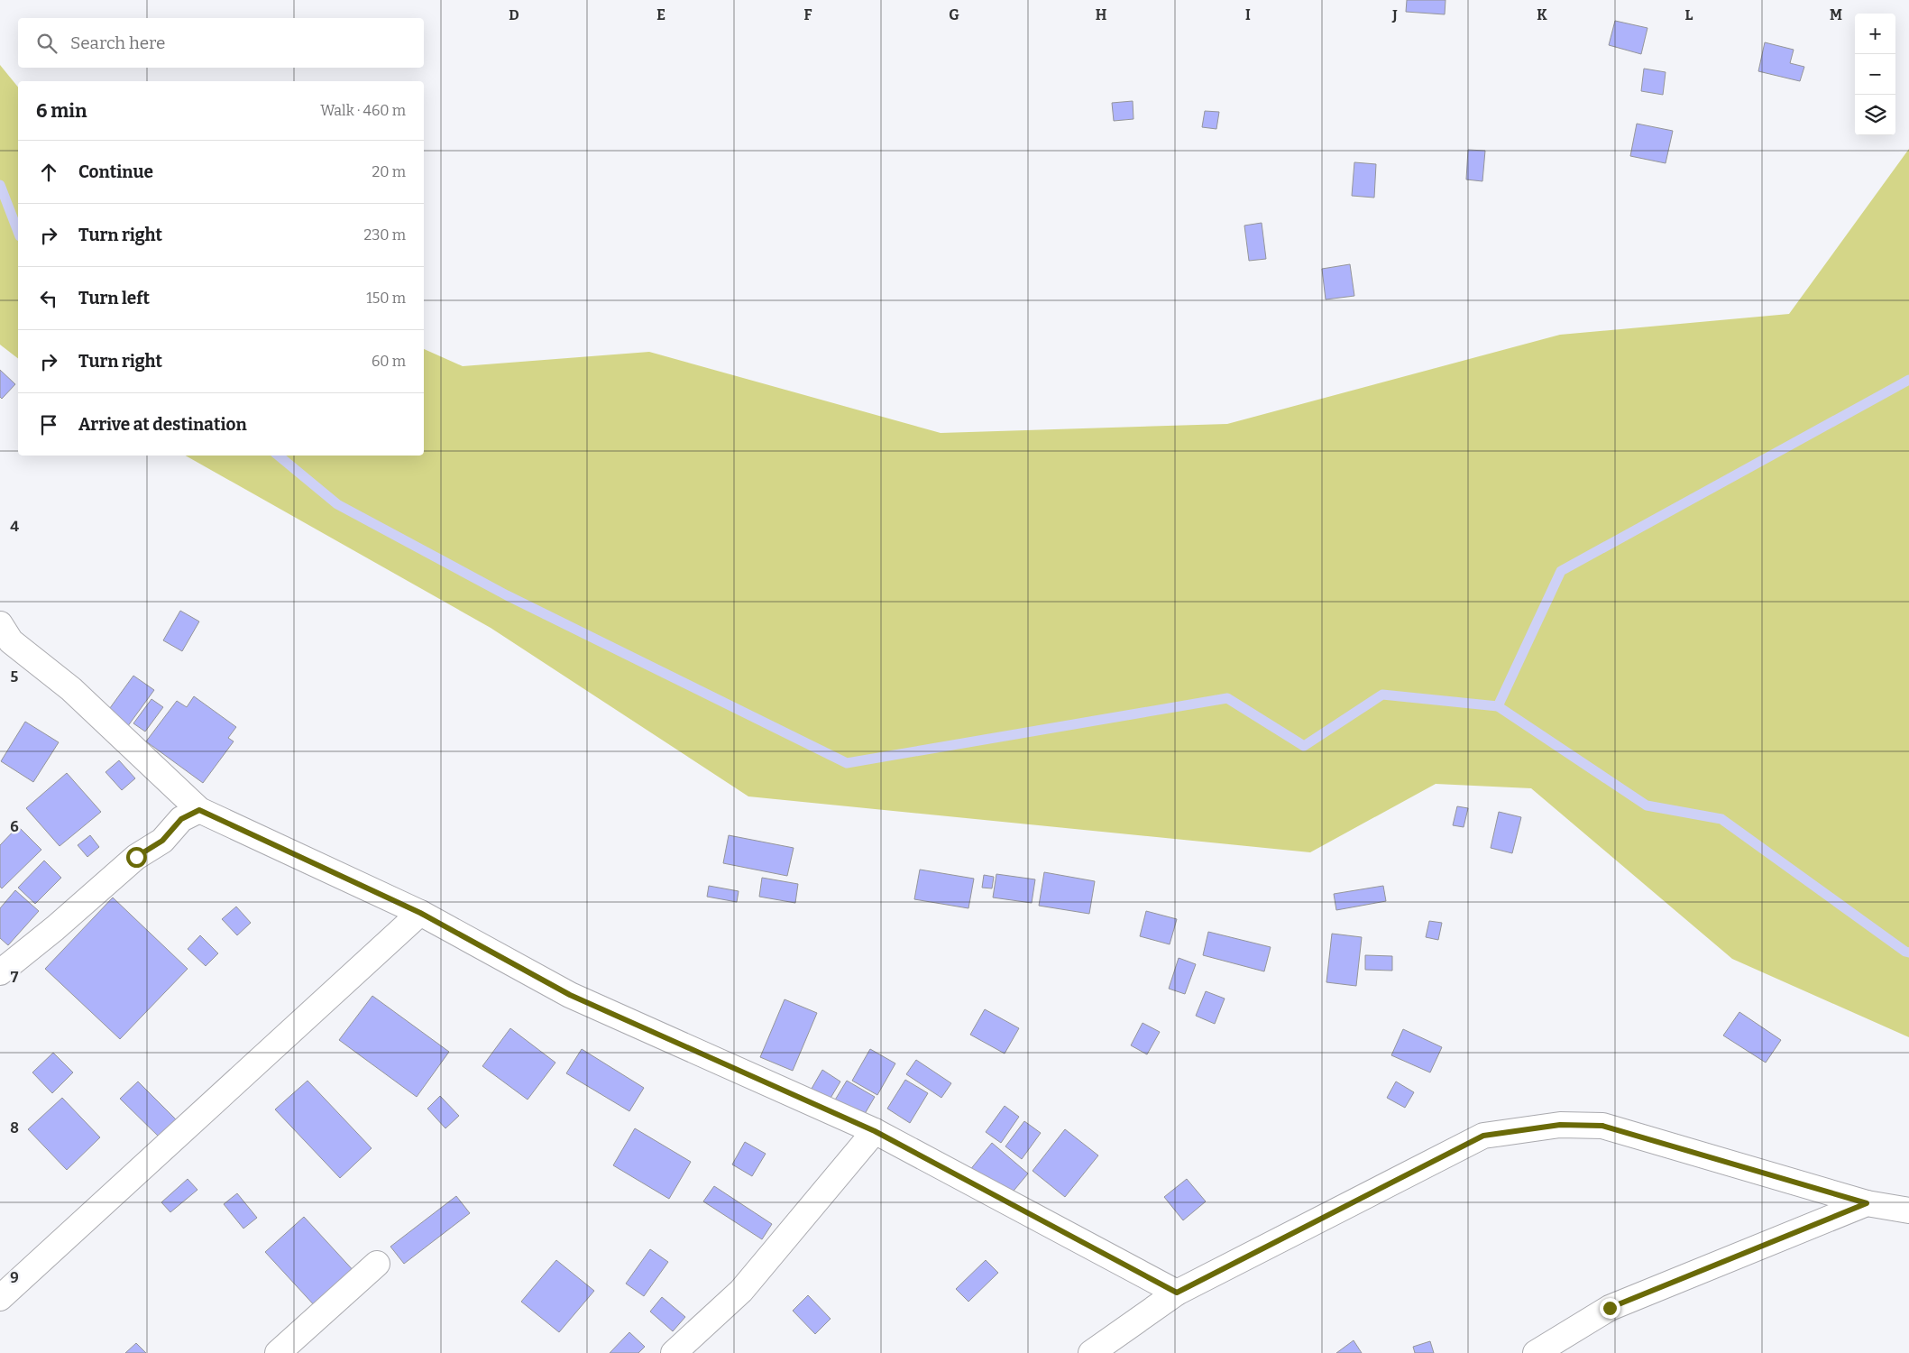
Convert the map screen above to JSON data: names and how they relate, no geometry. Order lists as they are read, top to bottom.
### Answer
{
  "page": {
    "map_buttons": ["+", "−"],
    "search": "Search here",
    "heading": ["6 min", "Walk · 460 m"],
    "list": [
      ["Continue", "20 m"],
      ["Turn right", "230 m"],
      ["Turn left", "150 m"],
      ["Turn right", "60 m"],
      "Arrive at destination"
    ]
  },
  "grid": {
    "columns": [
      "D",
      "E",
      "F",
      "G",
      "H",
      "I",
      "J",
      "K",
      "L",
      "M"
    ],
    "rows": [
      "4",
      "5",
      "6",
      "7",
      "8",
      "9"
    ]
  }
}
